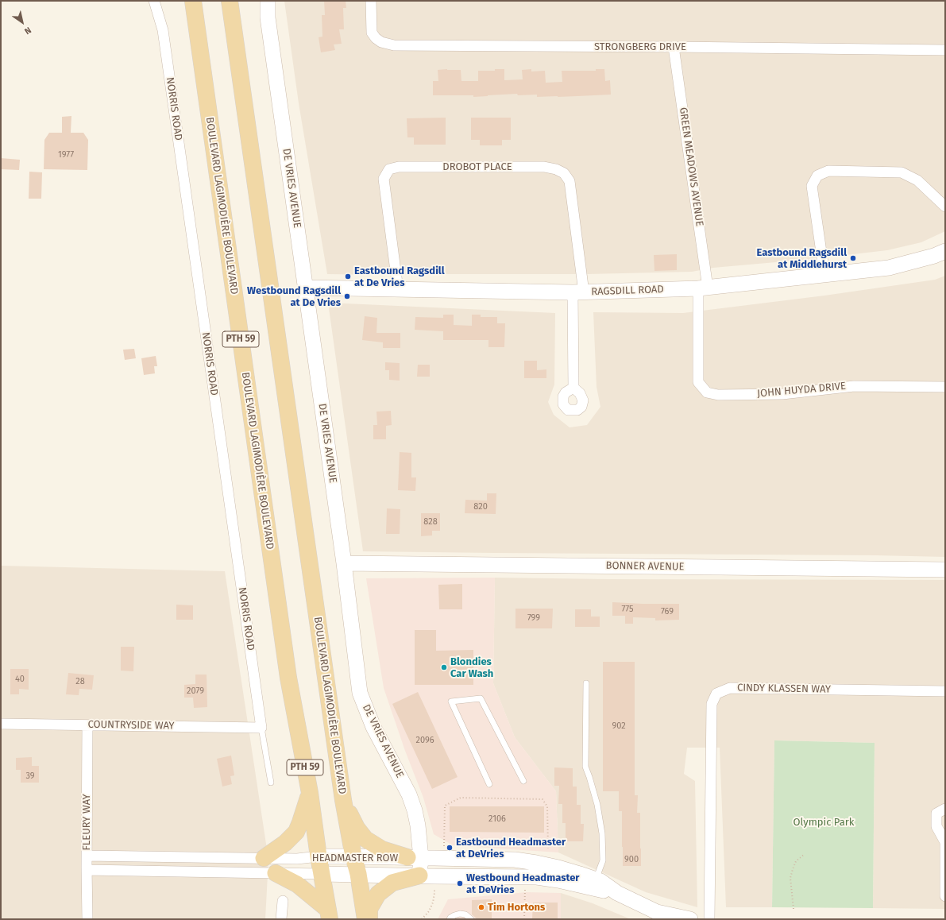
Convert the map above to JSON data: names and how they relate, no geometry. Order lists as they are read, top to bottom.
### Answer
{
  "streets": {
    "main road": ["BOULEVARD LAGIMODIÈRE BOULEVARD", "PTH 59"],
    "street": [
      "STRONGBERG DRIVE",
      "NORRIS ROAD",
      "DROBOT PLACE",
      "GREEN MEADOWS AVENUE",
      "DE VRIES AVENUE",
      "RAGSDILL ROAD",
      "JOHN HUYDA DRIVE",
      "BONNER AVENUE",
      "CINDY KLASSEN WAY",
      "COUNTRYSIDE WAY",
      "FLEURY WAY",
      "HEADMASTER ROW"
    ]
  },
  "crossings": [
    ["STRONGBERG DRIVE", "GREEN MEADOWS AVENUE"],
    ["NORRIS ROAD", "COUNTRYSIDE WAY"],
    ["DROBOT PLACE", "RAGSDILL ROAD"],
    ["GREEN MEADOWS AVENUE", "RAGSDILL ROAD"],
    ["GREEN MEADOWS AVENUE", "JOHN HUYDA DRIVE"],
    ["DE VRIES AVENUE", "RAGSDILL ROAD"],
    ["DE VRIES AVENUE", "BONNER AVENUE"],
    ["DE VRIES AVENUE", "HEADMASTER ROW"],
    ["BOULEVARD LAGIMODIÈRE BOULEVARD", "HEADMASTER ROW"],
    ["RAGSDILL ROAD", "JOHN HUYDA DRIVE"],
    ["COUNTRYSIDE WAY", "FLEURY WAY"],
    ["FLEURY WAY", "HEADMASTER ROW"]
  ],
  "parks": ["Olympic Park"],
  "places": [
    "Eastbound Ragsdill at Middlehurst",
    "Eastbound Ragsdill at De Vries",
    "Westbound Ragsdill at De Vries",
    "Blondies Car Wash",
    "Eastbound Headmaster at DeVries",
    "Westbound Headmaster at DeVries",
    "Tim Hortons"
  ],
  "house_numbers": [
    "1977",
    "820",
    "828",
    "775",
    "769",
    "799",
    "40",
    "28",
    "2079",
    "902",
    "2096",
    "39",
    "2106",
    "900"
  ],
  "north": "bottom right"
}
